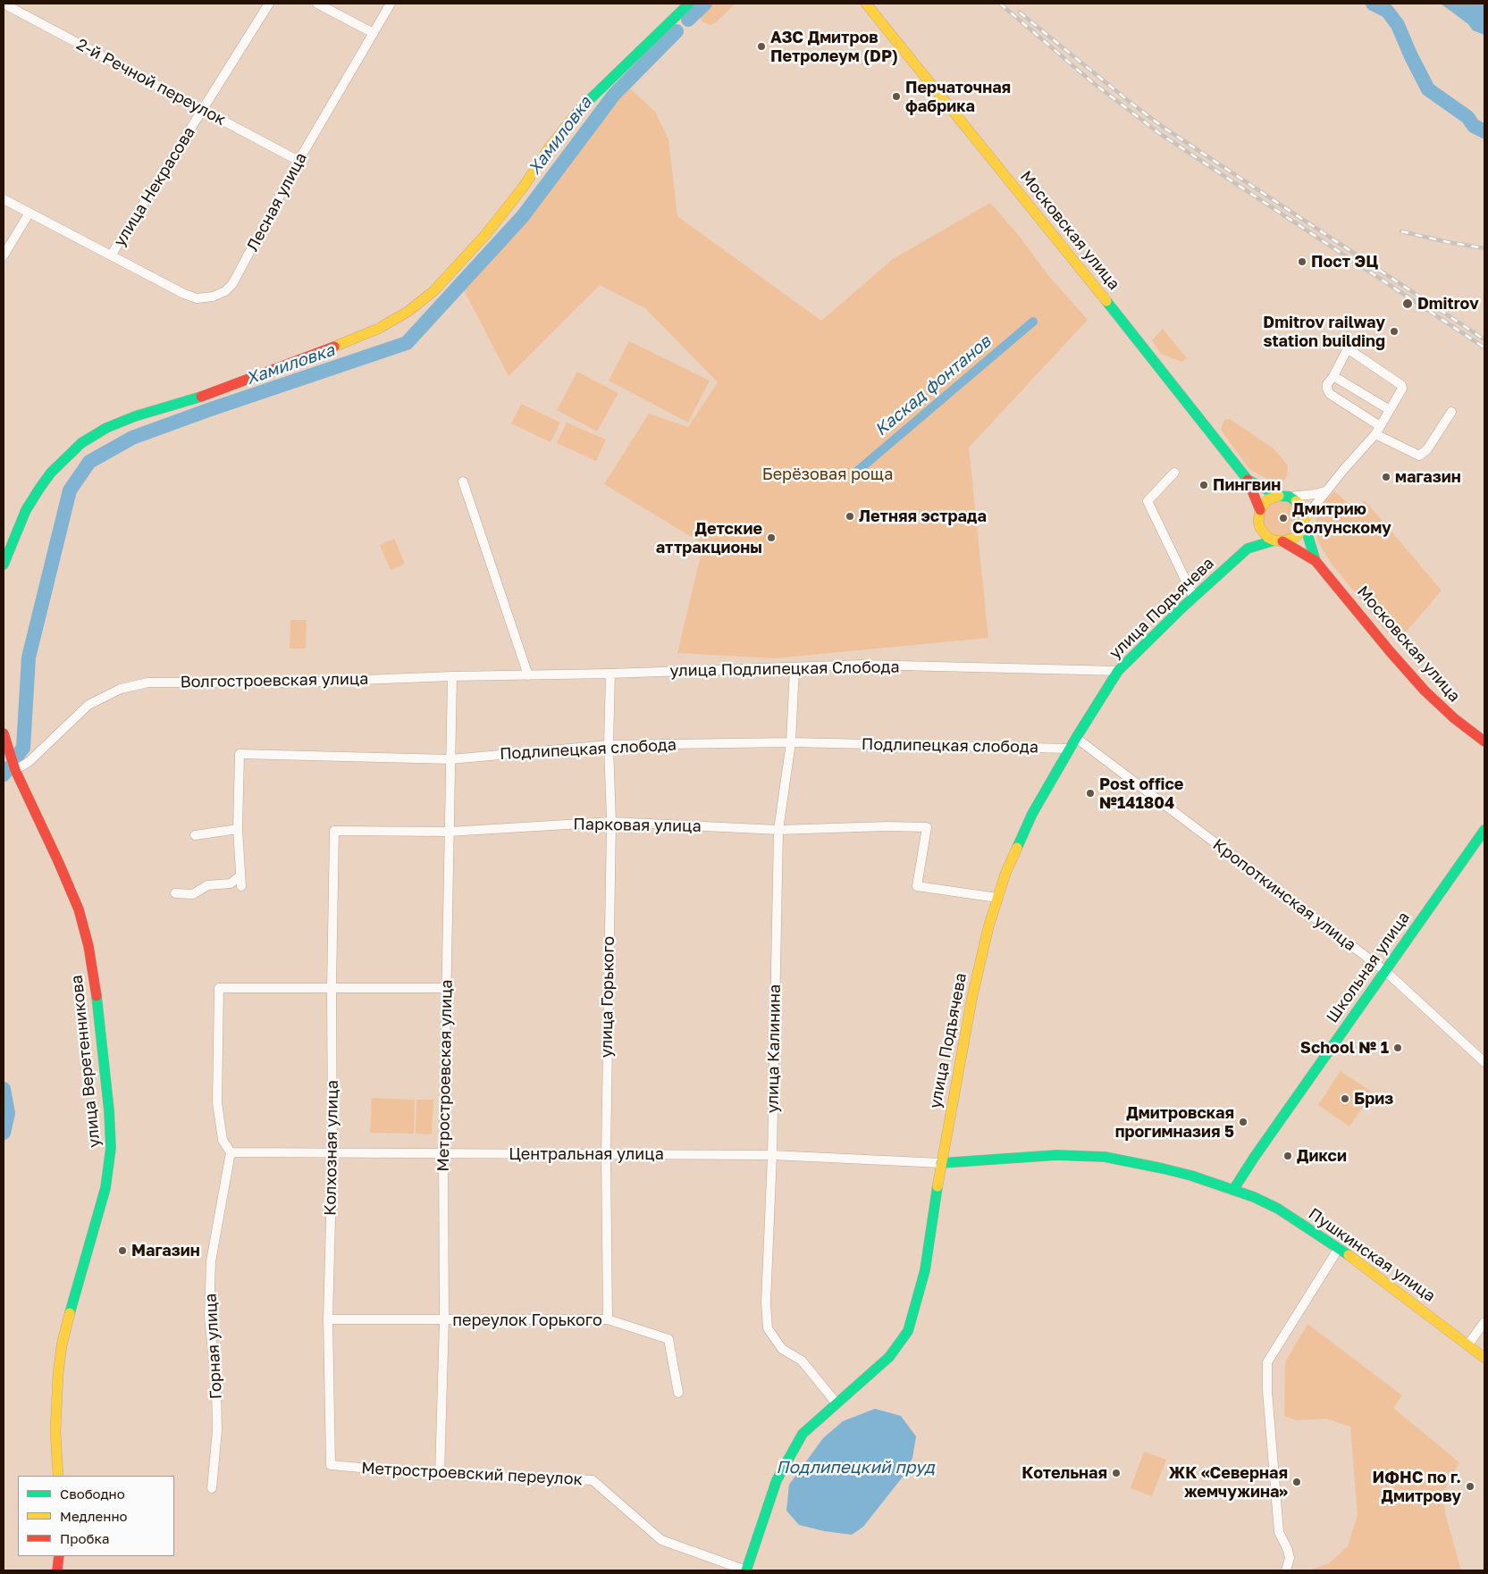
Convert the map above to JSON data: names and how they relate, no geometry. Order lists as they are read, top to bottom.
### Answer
{
  "streets": {
    "main road": [
      "Московская улица",
      "улица Подъячева",
      "Школьная улица",
      "улица Веретенникова",
      "Пушкинская улица"
    ],
    "street": [
      "2-й Речной переулок",
      "улица Некрасова",
      "Лесная улица",
      "улица Подлипецкая Слобода",
      "Волгостроевская улица",
      "Подлипецкая слобода",
      "Парковая улица",
      "Кропоткинская улица",
      "улица Горького",
      "улица Калинина",
      "Метростроевская улица",
      "Колхозная улица",
      "Центральная улица",
      "переулок Горького",
      "Горная улица",
      "Метростроевский переулок"
    ]
  },
  "crossings": [
    ["2-й Речной переулок", "улица Некрасова"],
    ["2-й Речной переулок", "Лесная улица"],
    ["улица Некрасова", "Лесная улица"],
    ["Московская улица", "улица Подъячева"],
    ["улица Подъячева", "улица Подлипецкая Слобода"],
    ["улица Подъячева", "Подлипецкая слобода"],
    ["улица Подъячева", "Парковая улица"],
    ["улица Подъячева", "Кропоткинская улица"],
    ["улица Подъячева", "улица Калинина"],
    ["улица Подъячева", "Центральная улица"],
    ["улица Подъячева", "Пушкинская улица"],
    ["улица Подъячева", "Метростроевский переулок"],
    ["улица Подлипецкая Слобода", "Волгостроевская улица"],
    ["улица Подлипецкая Слобода", "улица Горького"],
    ["улица Подлипецкая Слобода", "улица Калинина"],
    ["улица Подлипецкая Слобода", "Метростроевская улица"],
    ["Волгостроевская улица", "улица Веретенникова"],
    ["Волгостроевская улица", "Метростроевская улица"],
    ["Подлипецкая слобода", "улица Горького"],
    ["Подлипецкая слобода", "улица Калинина"],
    ["Подлипецкая слобода", "Метростроевская улица"],
    ["Парковая улица", "улица Горького"],
    ["Парковая улица", "улица Калинина"],
    ["Парковая улица", "Метростроевская улица"],
    ["Парковая улица", "Колхозная улица"],
    ["Кропоткинская улица", "Школьная улица"],
    ["Школьная улица", "Пушкинская улица"],
    ["улица Горького", "Центральная улица"],
    ["улица Горького", "переулок Горького"],
    ["улица Калинина", "Центральная улица"],
    ["Метростроевская улица", "Центральная улица"],
    ["Метростроевская улица", "переулок Горького"],
    ["Метростроевская улица", "Метростроевский переулок"],
    ["Колхозная улица", "Центральная улица"],
    ["Колхозная улица", "переулок Горького"],
    ["Колхозная улица", "Метростроевский переулок"],
    ["Центральная улица", "Пушкинская улица"],
    ["Центральная улица", "Горная улица"]
  ],
  "water": ["Хамиловка", "Каскад фонтанов", "Подлипецкий пруд"],
  "parks": ["Берёзовая роща"],
  "places": [
    "АЗС Дмитров Петролеум (DP)",
    "Перчаточная фабрика",
    "Пост ЭЦ",
    "Dmitrov",
    "Dmitrov railway station building",
    "магазин",
    "Пингвин",
    "Летняя эстрада",
    "Дмитрию Солунскому",
    "Детские аттракционы",
    "Post office №141804",
    "School № 1",
    "Бриз",
    "Дмитровская прогимназия 5",
    "Дикси",
    "Магазин",
    "Котельная",
    "ЖК «Северная жемчужина»",
    "ИФНС по г. Дмитрову"
  ],
  "legend": ["Свободно", "Медленно", "Пробка"]
}
